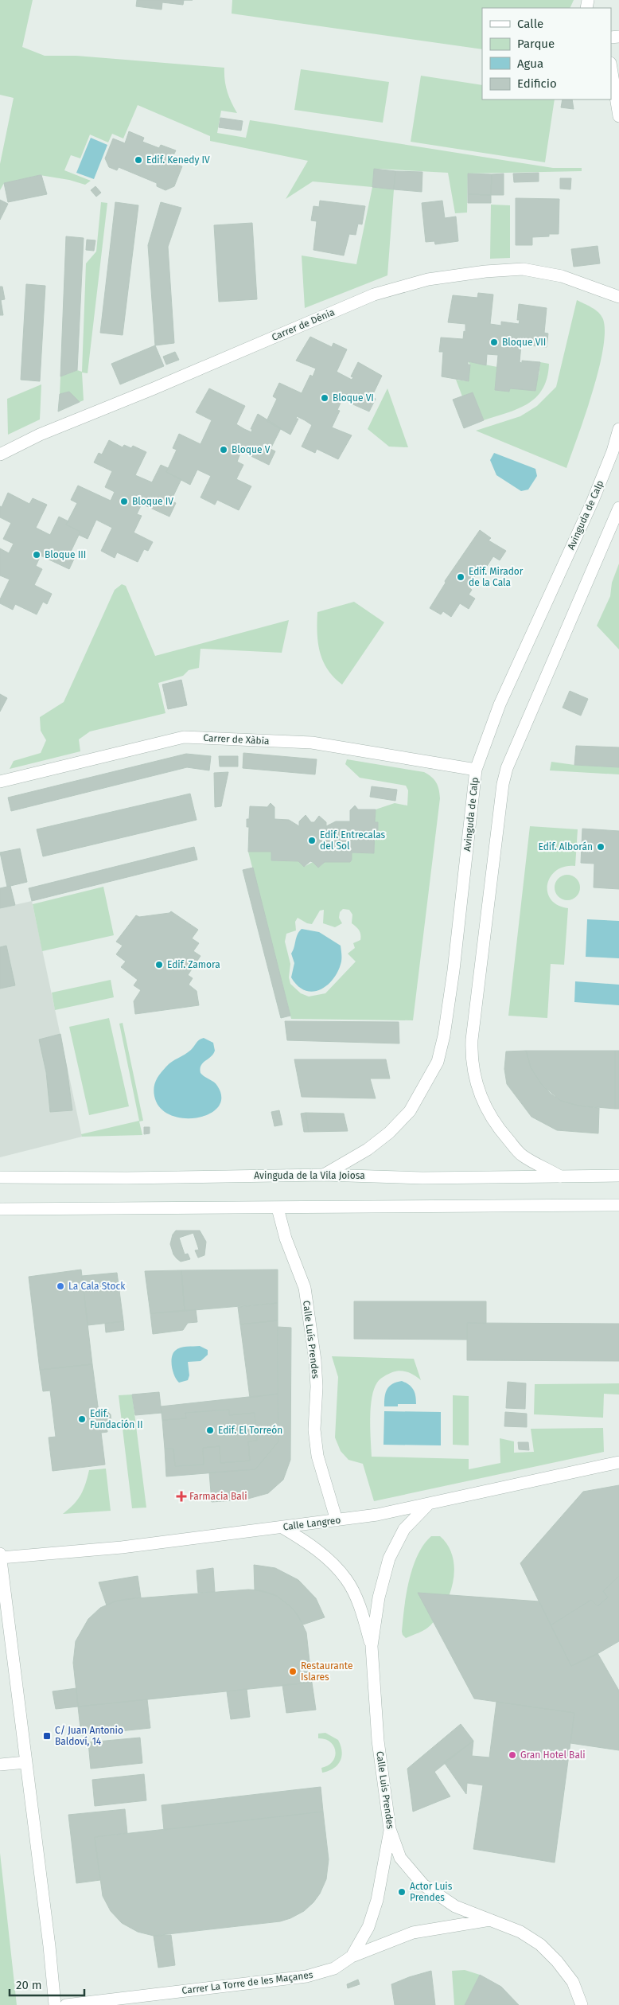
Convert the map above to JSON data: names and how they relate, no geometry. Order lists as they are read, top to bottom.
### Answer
{
  "streets": {
    "street": [
      "Carrer de Dénia",
      "Avinguda de Calp",
      "Carrer de Xàbia",
      "Avinguda de la Vila Joiosa",
      "Calle Luís Prendes",
      "Calle Langreo",
      "Calle Luis Prendes",
      "Carrer La Torre de les Maçanes"
    ]
  },
  "crossings": [
    ["Avinguda de Calp", "Carrer de Xàbia"],
    ["Avinguda de Calp", "Avinguda de la Vila Joiosa"],
    ["Calle Luís Prendes", "Calle Langreo"],
    ["Calle Luis Prendes", "Carrer La Torre de les Maçanes"]
  ],
  "places": {
    "other": [
      "Edif. Kenedy IV",
      "Bloque VII",
      "Bloque VI",
      "Bloque V",
      "Bloque IV",
      "Bloque III",
      "Edif. Mirador de la Cala",
      "Edif. Entrecalas del Sol",
      "Edif. Alborán",
      "Edif. Zamora",
      "La Cala Stock",
      "Edif. Fundación II",
      "Edif. El Torreón",
      "Restaurante Islares",
      "Gran Hotel Bali",
      "Actor Luis Prendes"
    ],
    "health": ["Farmacia Bali"],
    "transit": ["C/ Juan Antonio Baldoví, 14"]
  },
  "legend": [
    "Calle",
    "Parque",
    "Agua",
    "Edificio"
  ],
  "scale_bar": "20 m"
}
